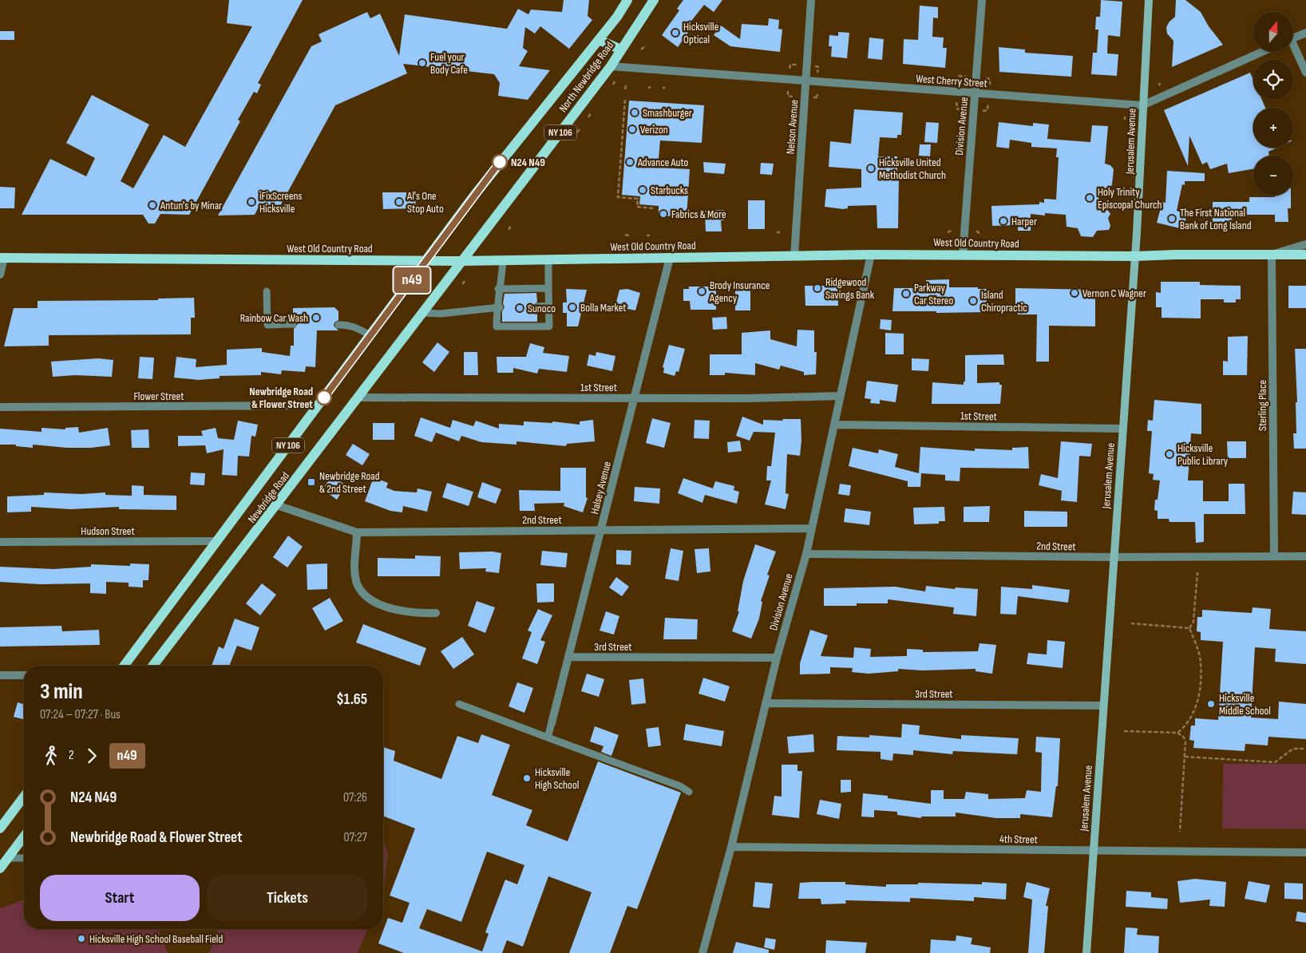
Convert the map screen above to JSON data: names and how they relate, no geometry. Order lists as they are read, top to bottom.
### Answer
{
  "streets": {
    "main road": [
      "North Newbridge Road",
      "NY 106",
      "Jerusalem Avenue",
      "West Old Country Road",
      "Newbridge Road"
    ],
    "street": [
      "West Cherry Street",
      "Division Avenue",
      "Nelson Avenue",
      "1st Street",
      "Flower Street",
      "Sterling Place",
      "Halsey Avenue",
      "2nd Street",
      "Hudson Street",
      "3rd Street",
      "4th Street"
    ]
  },
  "crossings": [
    ["North Newbridge Road", "West Cherry Street"],
    ["North Newbridge Road", "NY 106"],
    ["North Newbridge Road", "West Old Country Road"],
    ["North Newbridge Road", "Newbridge Road"],
    ["West Cherry Street", "Division Avenue"],
    ["West Cherry Street", "Nelson Avenue"],
    ["West Cherry Street", "Jerusalem Avenue"],
    ["Division Avenue", "West Old Country Road"],
    ["Division Avenue", "1st Street"],
    ["Division Avenue", "2nd Street"],
    ["Division Avenue", "3rd Street"],
    ["Division Avenue", "4th Street"],
    ["Nelson Avenue", "West Old Country Road"],
    ["NY 106", "West Old Country Road"],
    ["NY 106", "Newbridge Road"],
    ["Jerusalem Avenue", "West Old Country Road"],
    ["Jerusalem Avenue", "1st Street"],
    ["Jerusalem Avenue", "2nd Street"],
    ["Jerusalem Avenue", "3rd Street"],
    ["Jerusalem Avenue", "4th Street"],
    ["West Old Country Road", "Sterling Place"],
    ["West Old Country Road", "Halsey Avenue"],
    ["West Old Country Road", "Newbridge Road"],
    ["1st Street", "Halsey Avenue"],
    ["1st Street", "Newbridge Road"],
    ["Flower Street", "Newbridge Road"],
    ["Sterling Place", "2nd Street"],
    ["Halsey Avenue", "2nd Street"],
    ["Halsey Avenue", "3rd Street"],
    ["Newbridge Road", "2nd Street"],
    ["Newbridge Road", "Hudson Street"]
  ],
  "places": {
    "other": [
      "Hicksville Optical",
      "Fuel your Body Cafe",
      "Smashburger",
      "Verizon",
      "N24 N49",
      "Advance Auto",
      "Hicksville United Methodist Church",
      "Starbucks",
      "Holy Trinity Episcopal Church",
      "iFixScreens Hicksville",
      "Al's One Stop Auto",
      "Antun's by Minar",
      "Fabrics & More",
      "The First National Bank of Long Island",
      "Harper",
      "Ridgewood Savings Bank",
      "Brody Insurance Agency",
      "Vernon C Wagner",
      "Parkway Car Stereo",
      "Island Chiropractic",
      "Bolla Market",
      "Sunoco",
      "Rainbow Car Wash",
      "Newbridge Road & Flower Street",
      "Hicksville Public Library",
      "Hicksville Middle School",
      "Hicksville High School",
      "Hicksville High School Baseball Field"
    ],
    "transit": ["Newbridge Road & 2nd Street"]
  },
  "lines": ["bus line n49"],
  "north": "top",
  "page": {
    "on_map": "n49",
    "map_buttons": ["+", "−"],
    "heading": ["3 min", "07:24 – 07:27 · Bus", "$1.65"],
    "legs": ["2", "n49"],
    "list": [
      {
        "name": "N24 N49",
        "value": "07:26"
      },
      {
        "name": "Newbridge Road & Flower Street",
        "value": "07:27"
      }
    ],
    "buttons": ["Start", "Tickets"]
  }
}
